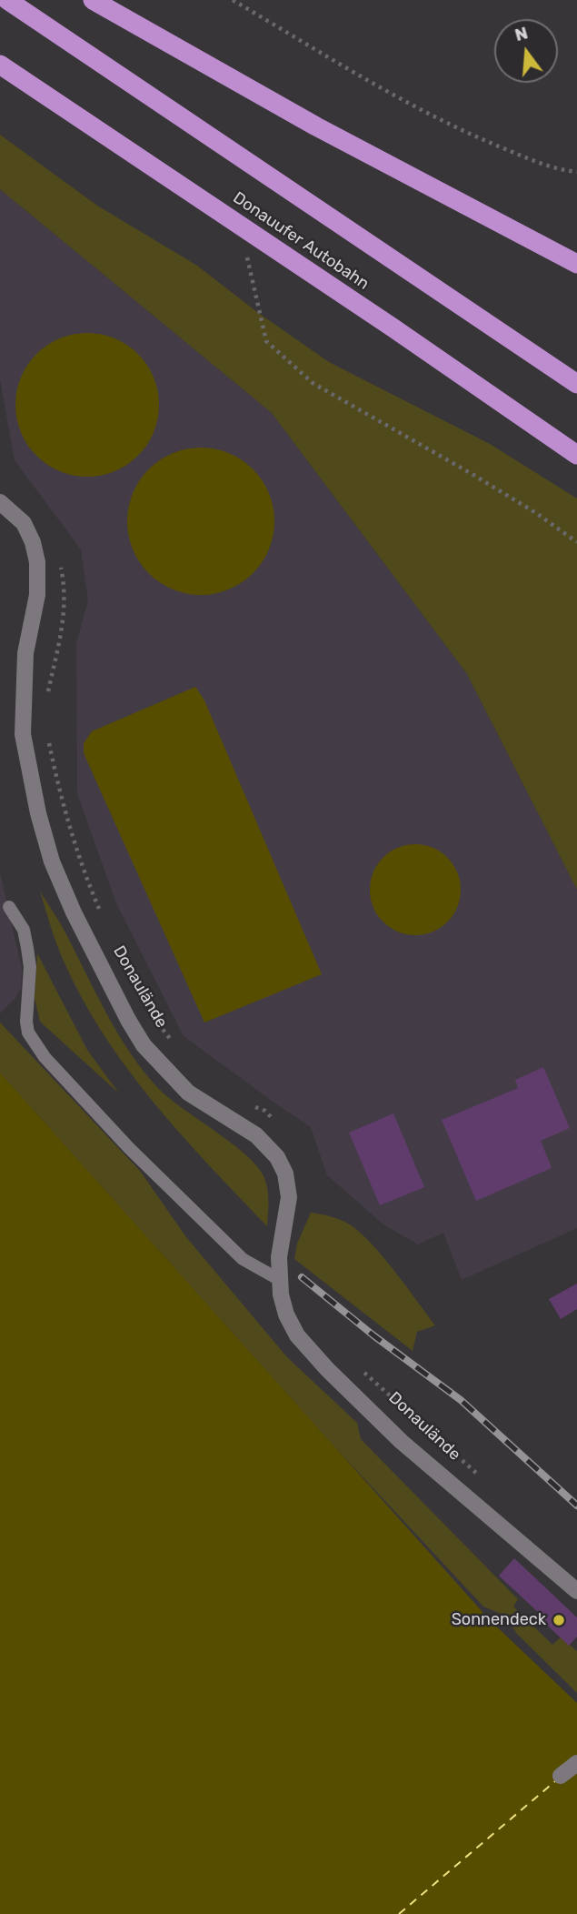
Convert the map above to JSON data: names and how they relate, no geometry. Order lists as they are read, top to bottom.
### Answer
{
  "streets": {
    "highway": ["Donauufer Autobahn"],
    "street": ["Donaulände"]
  },
  "places": ["Sonnendeck"],
  "north": "top"
}
